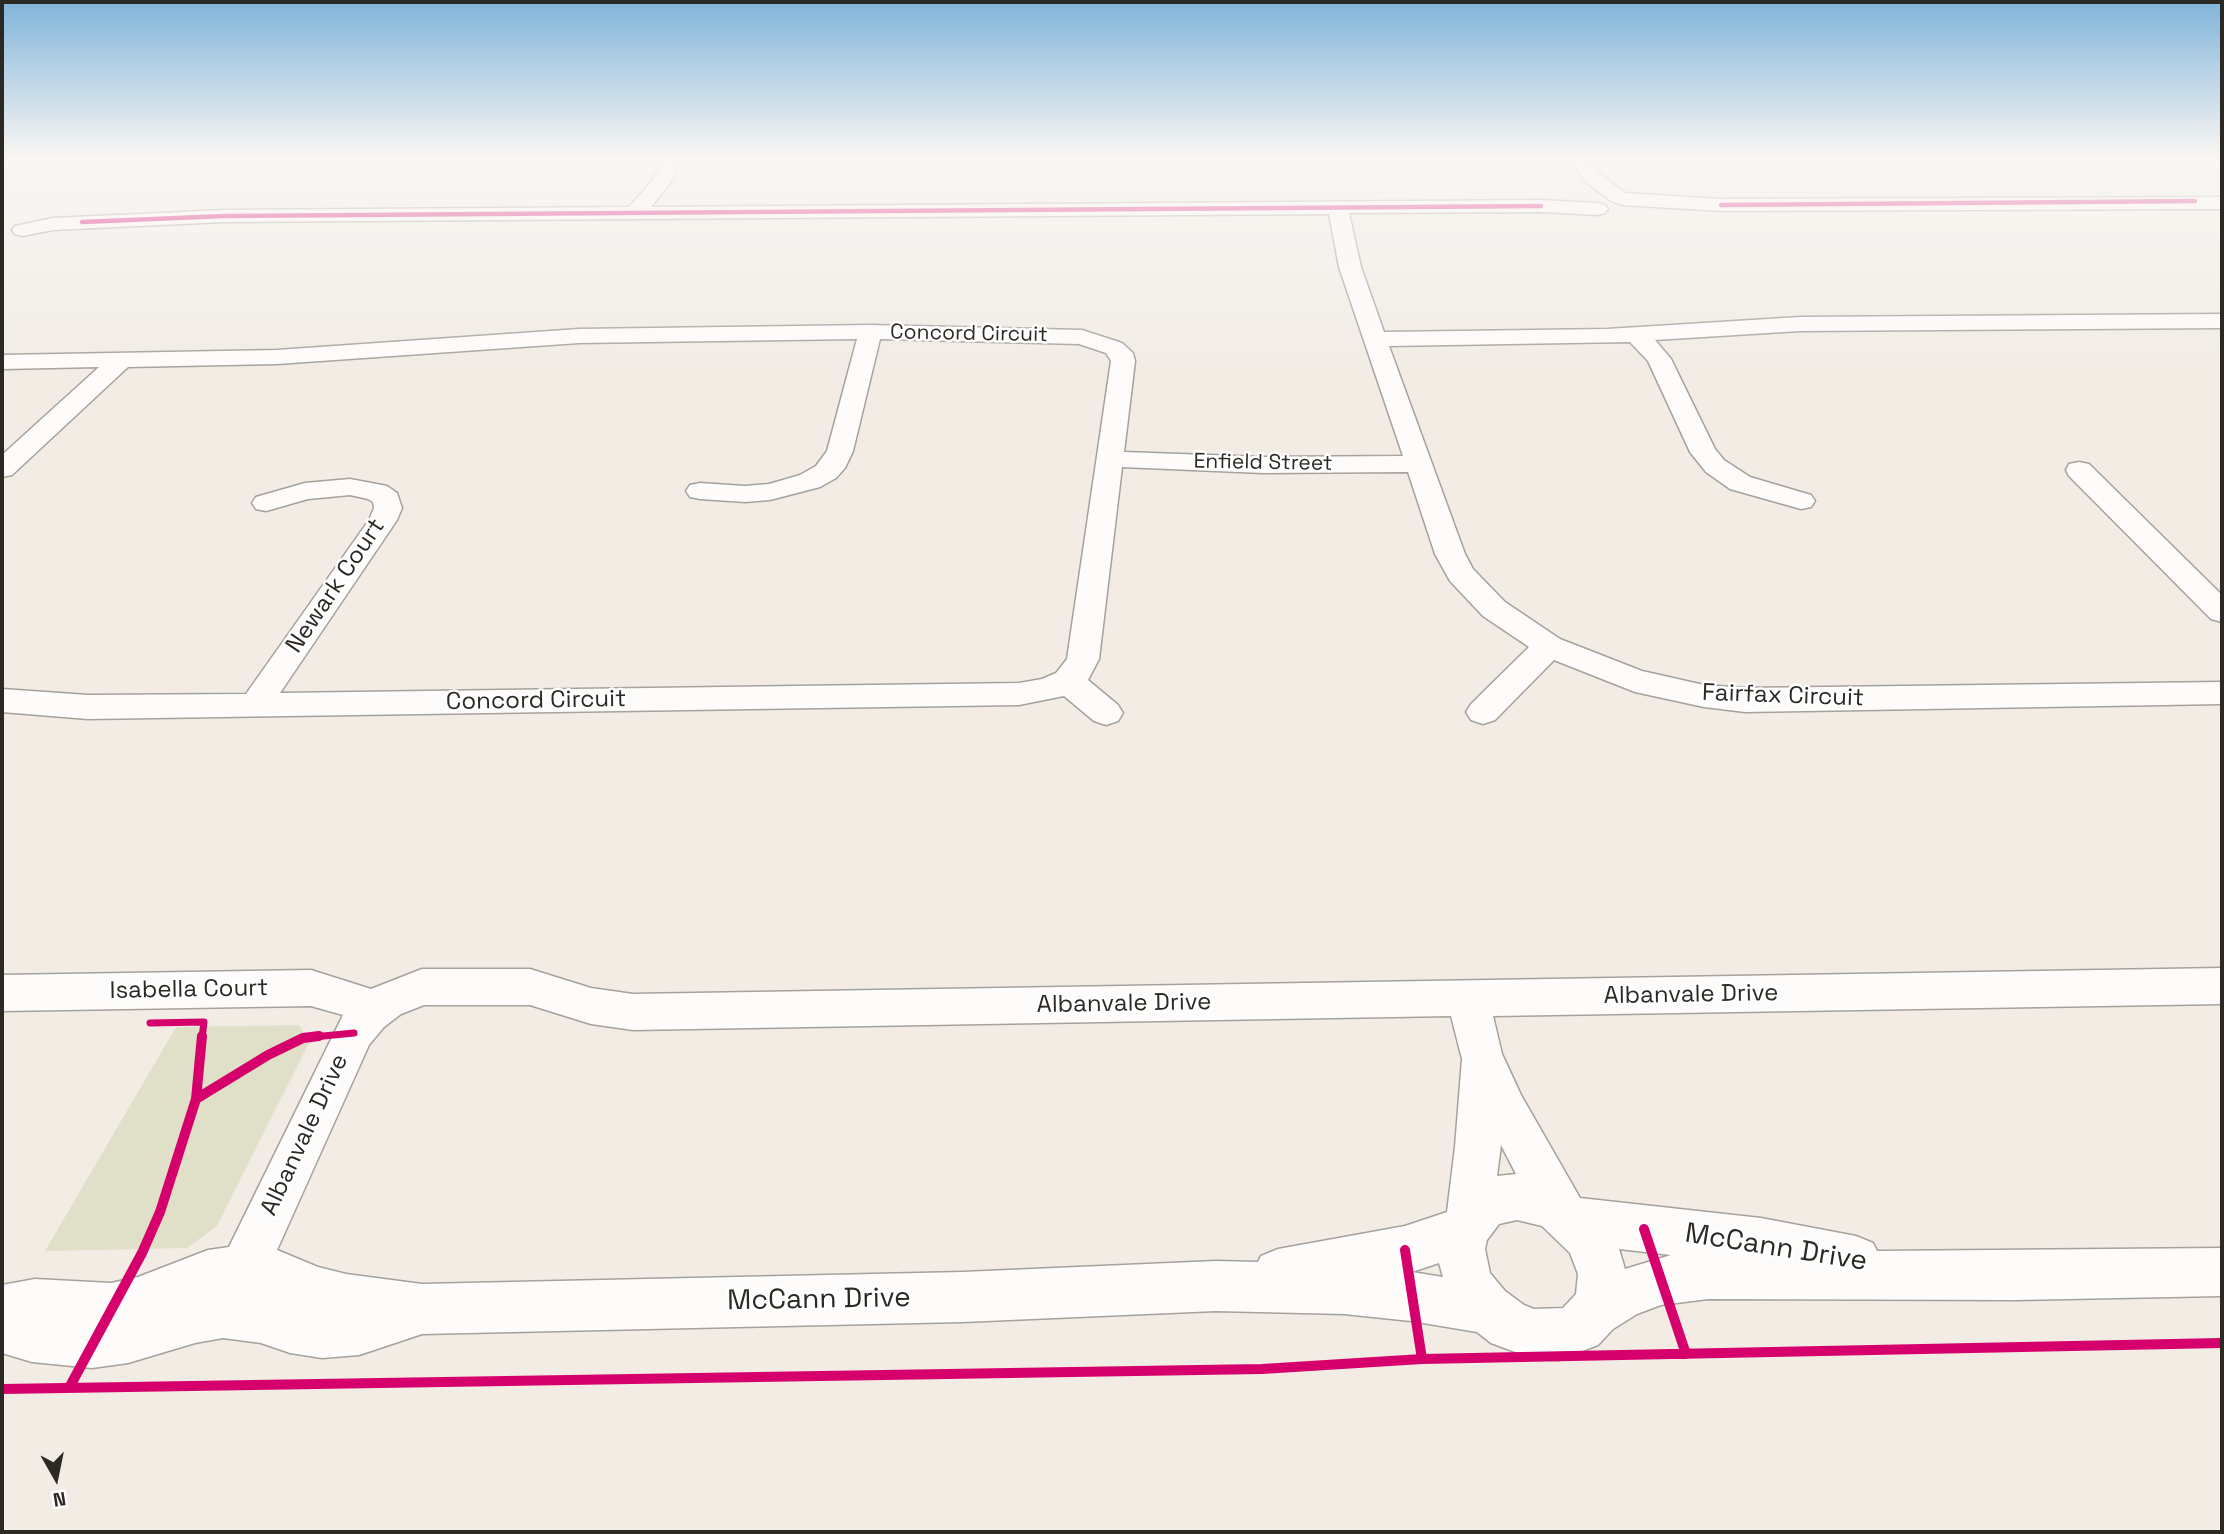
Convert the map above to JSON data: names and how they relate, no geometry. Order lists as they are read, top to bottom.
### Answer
{
  "streets": {
    "street": [
      "Concord Circuit",
      "Enfield Street",
      "Newark Court",
      "Fairfax Circuit",
      "Isabella Court",
      "Albanvale Drive",
      "McCann Drive"
    ]
  },
  "crossings": [
    ["Concord Circuit", "Enfield Street"],
    ["Concord Circuit", "Newark Court"],
    ["Enfield Street", "Fairfax Circuit"],
    ["Isabella Court", "Albanvale Drive"],
    ["Albanvale Drive", "McCann Drive"]
  ],
  "north": "bottom"
}
